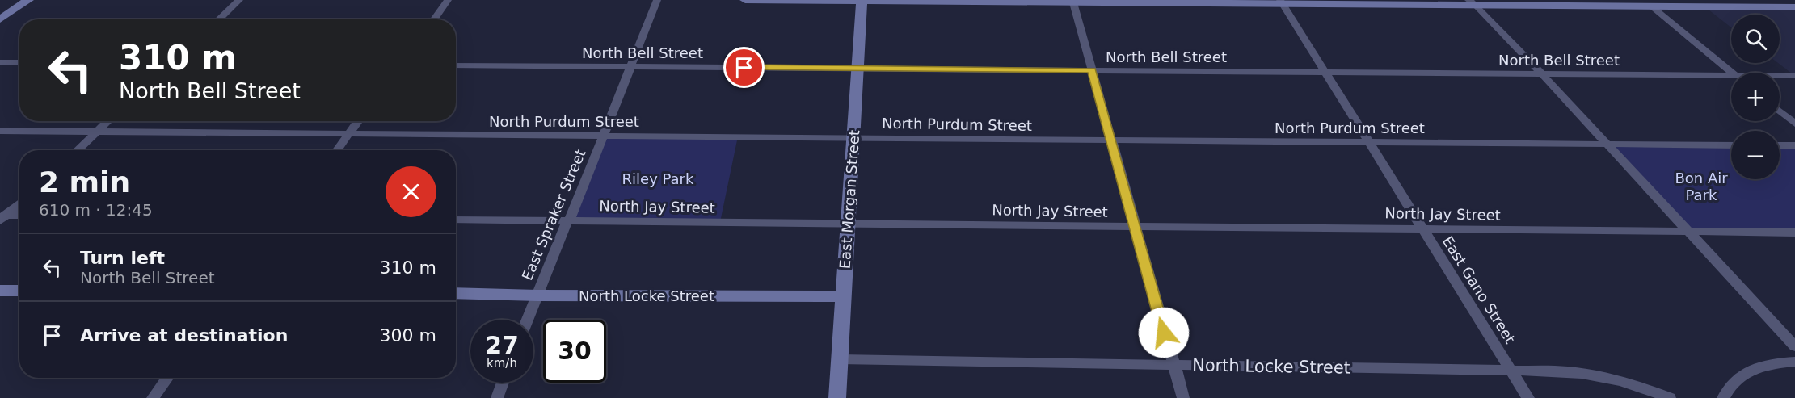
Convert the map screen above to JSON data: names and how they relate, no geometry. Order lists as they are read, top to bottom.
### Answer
{
  "streets": {
    "main road": ["East Morgan Street", "North Locke Street"],
    "street": [
      "North Bell Street",
      "North Purdum Street",
      "North Jay Street",
      "East Spraker Street",
      "East Gano Street"
    ]
  },
  "crossings": [
    ["North Bell Street", "East Morgan Street"],
    ["North Bell Street", "East Spraker Street"],
    ["North Bell Street", "East Gano Street"],
    ["North Purdum Street", "East Morgan Street"],
    ["North Purdum Street", "East Spraker Street"],
    ["North Purdum Street", "East Gano Street"],
    ["East Morgan Street", "North Jay Street"],
    ["East Morgan Street", "North Locke Street"],
    ["North Jay Street", "East Spraker Street"],
    ["North Jay Street", "East Gano Street"],
    ["East Spraker Street", "North Locke Street"],
    ["East Gano Street", "North Locke Street"]
  ],
  "parks": ["Bon Air Park", "Riley Park"],
  "page": {
    "map_buttons": ["+", "−"],
    "turn": ["310 m", "North Bell Street"],
    "heading": ["2 min", "610 m · 12:45"],
    "list": [
      {
        "name": "Turn left",
        "note": "North Bell Street",
        "value": "310 m"
      },
      {
        "name": "Arrive at destination",
        "value": "300 m"
      }
    ],
    "speed": "27 km/h",
    "limit": "30"
  }
}
